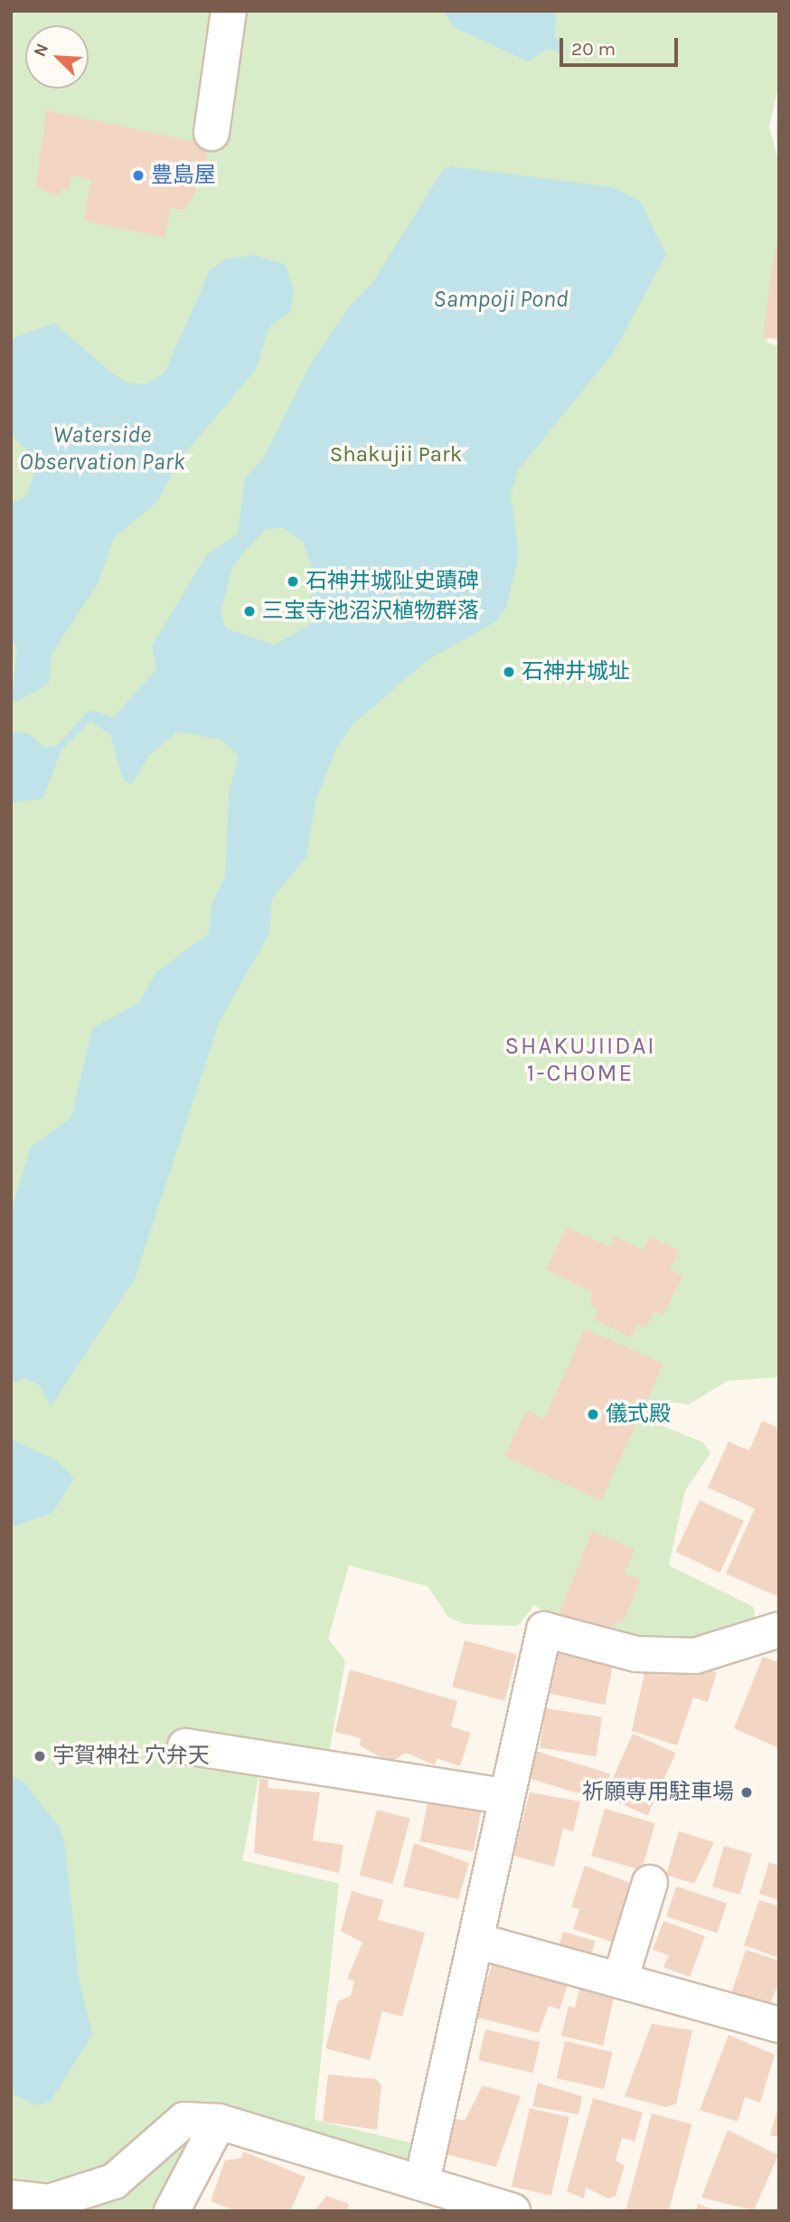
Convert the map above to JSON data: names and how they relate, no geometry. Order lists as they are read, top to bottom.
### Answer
{
  "districts": ["SHAKUJIIDAI 1-CHOME"],
  "water": ["Sampoji Pond", "Waterside Observation Park"],
  "parks": ["Shakujii Park"],
  "places": [
    "豊島屋",
    "石神井城阯史蹟碑",
    "三宝寺池沼沢植物群落",
    "石神井城址",
    "儀式殿",
    "宇賀神社 穴弁天",
    "祈願専用駐車場"
  ],
  "scale_bar": "20 m",
  "north": "top left"
}
